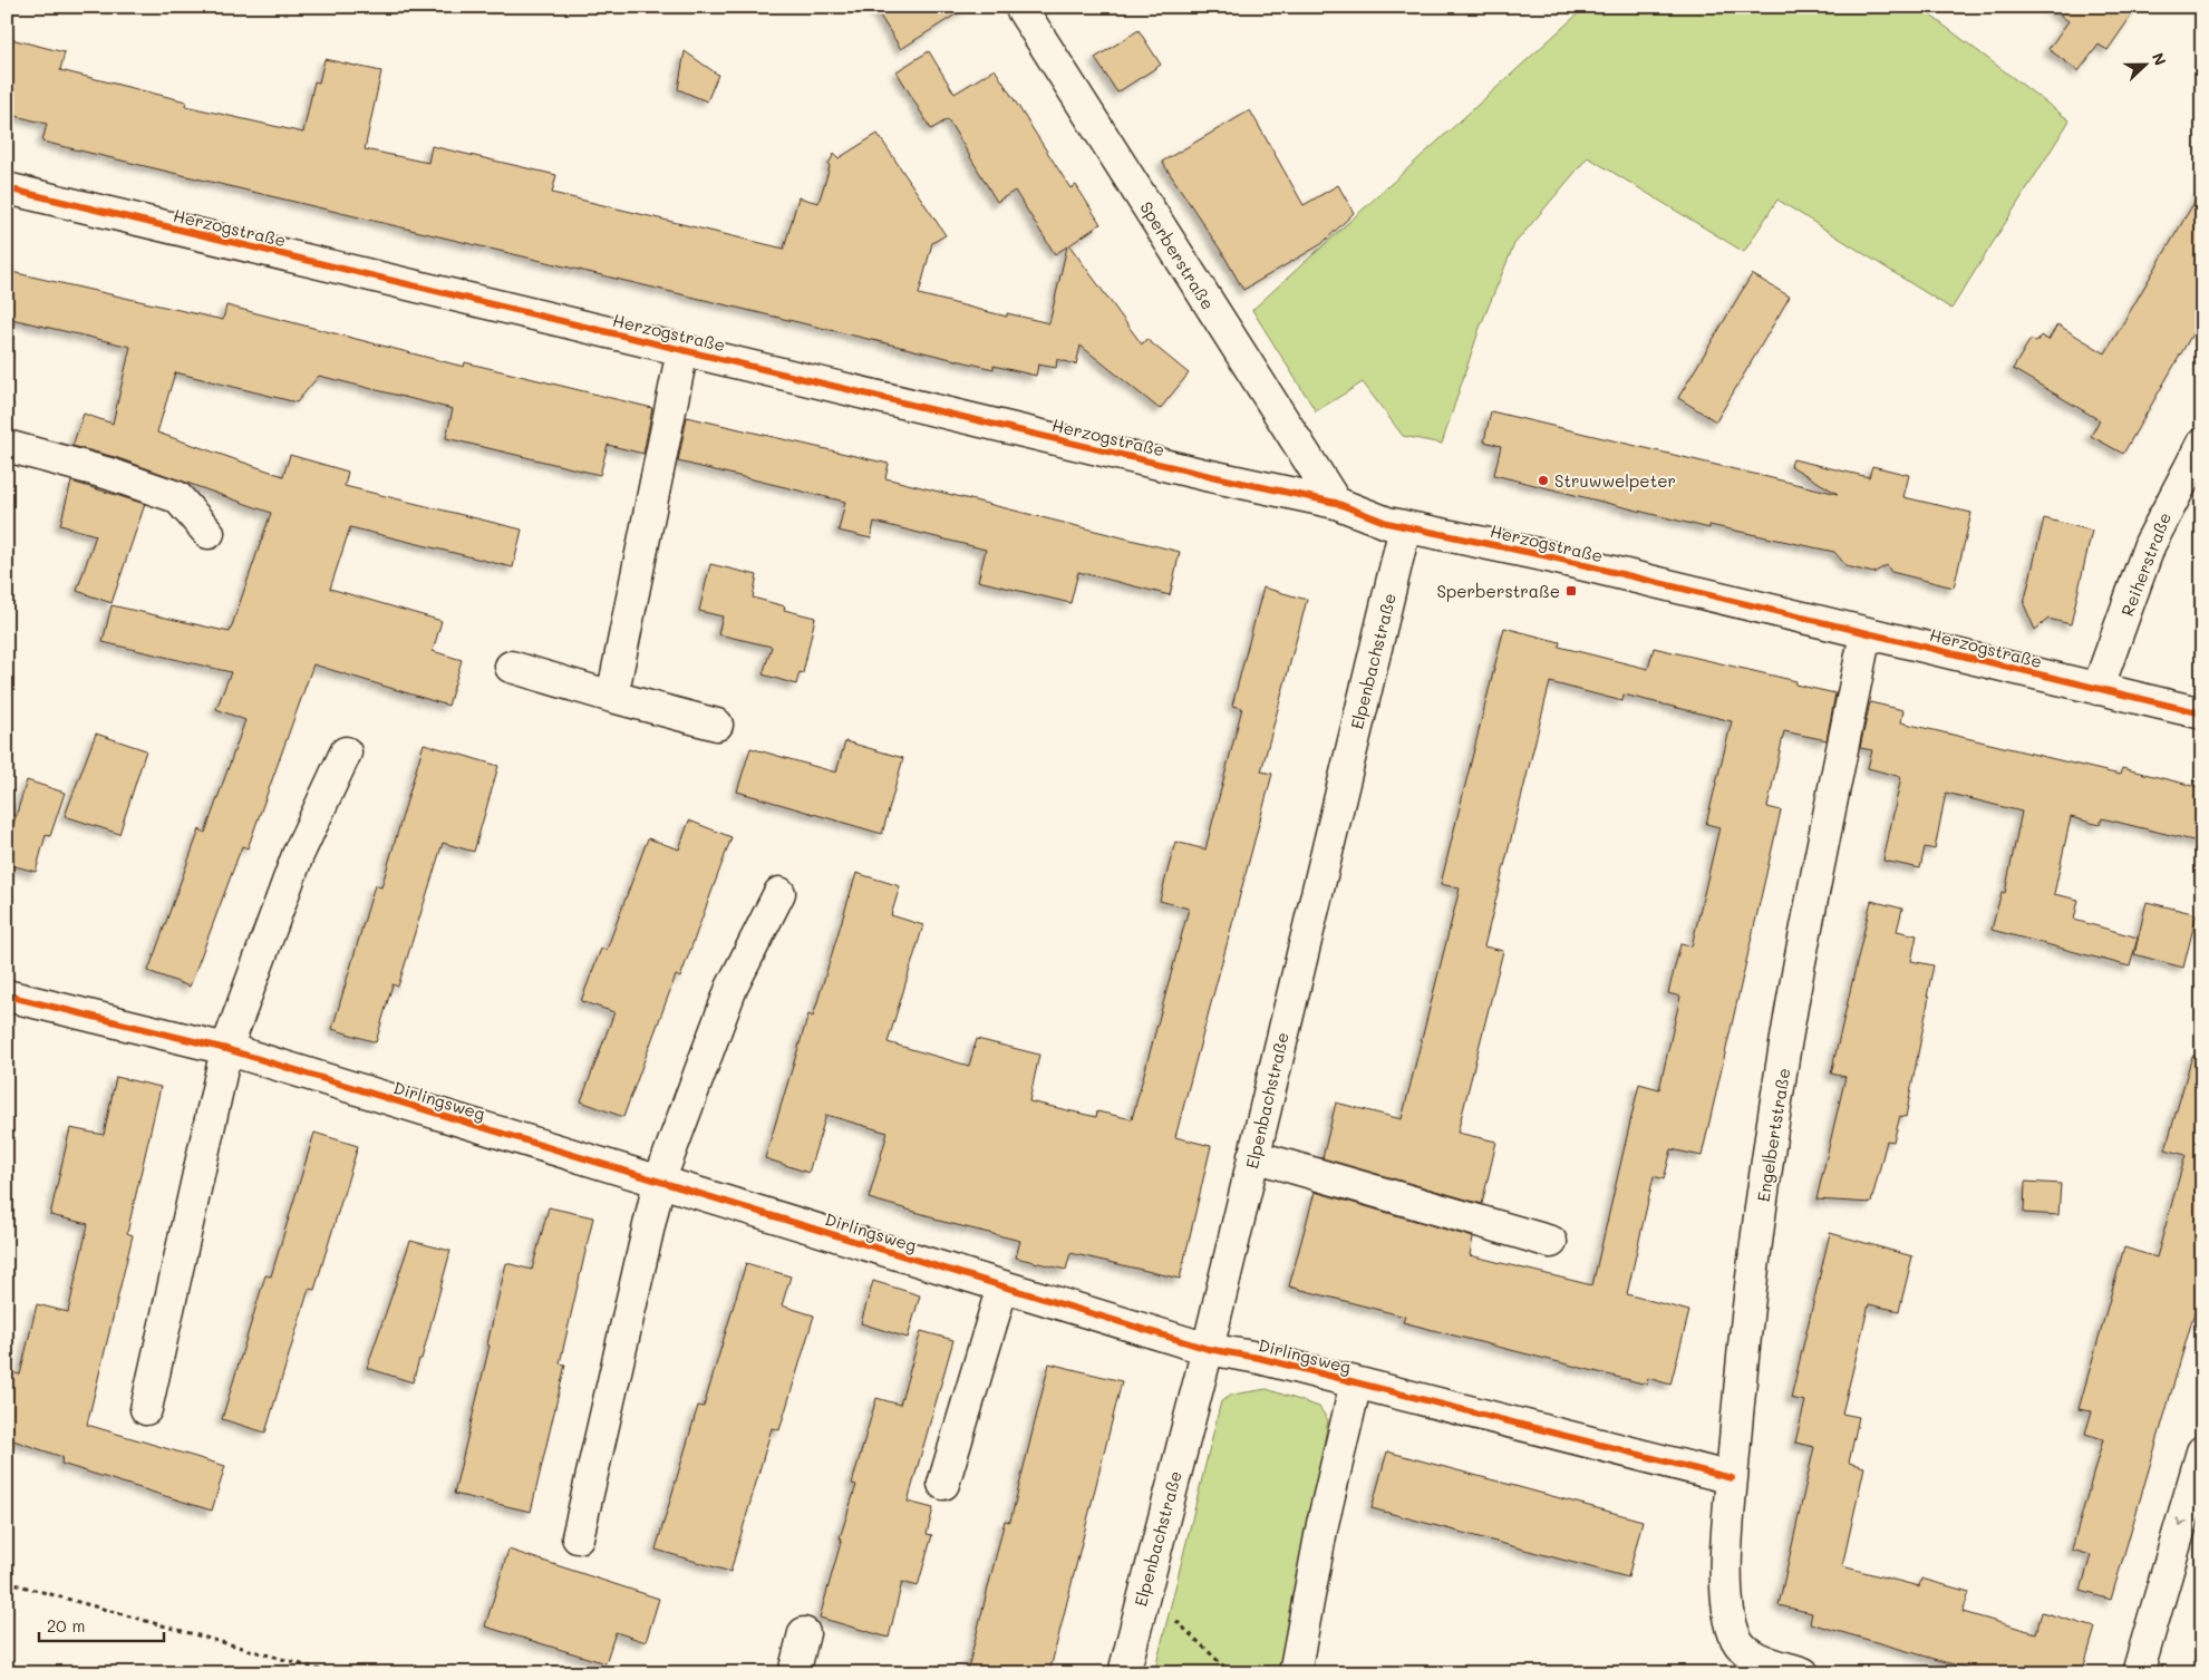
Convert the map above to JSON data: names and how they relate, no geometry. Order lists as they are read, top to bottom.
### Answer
{
  "streets": {
    "street": [
      "Herzogstraße",
      "Sperberstraße",
      "Reiherstraße",
      "Elpenbachstraße",
      "Dirlingsweg",
      "Engelbertstraße"
    ]
  },
  "crossings": [
    ["Herzogstraße", "Sperberstraße"],
    ["Herzogstraße", "Reiherstraße"],
    ["Herzogstraße", "Elpenbachstraße"],
    ["Herzogstraße", "Engelbertstraße"],
    ["Elpenbachstraße", "Dirlingsweg"],
    ["Dirlingsweg", "Engelbertstraße"]
  ],
  "places": {
    "other": ["Struwwelpeter"],
    "transit": ["Sperberstraße"]
  },
  "scale_bar": "20 m",
  "north": "right"
}
